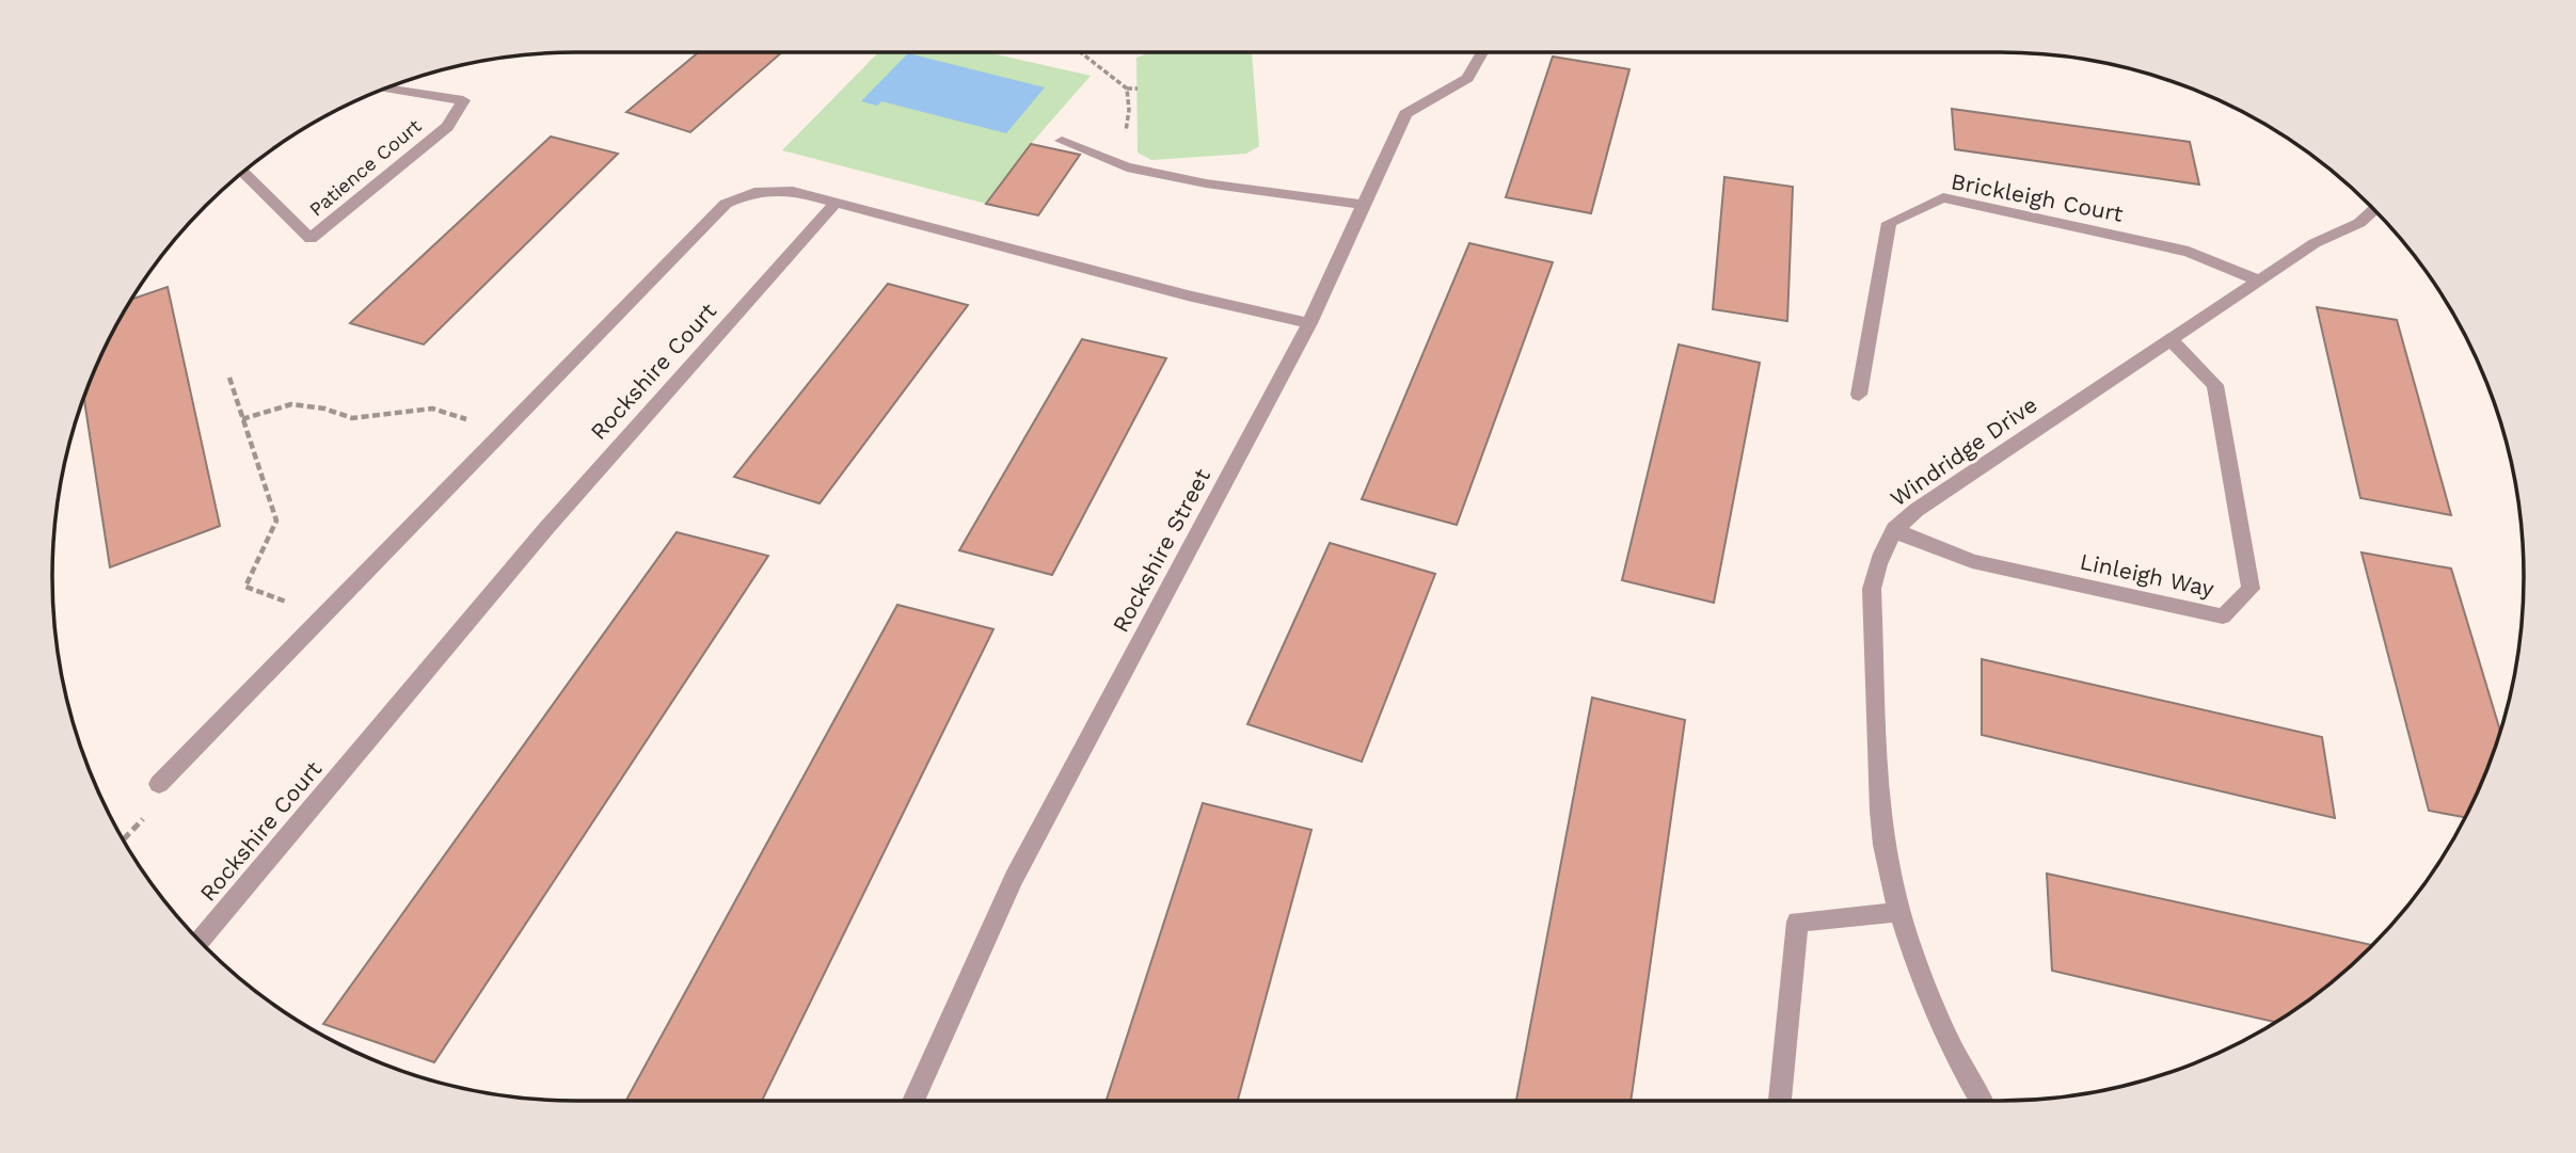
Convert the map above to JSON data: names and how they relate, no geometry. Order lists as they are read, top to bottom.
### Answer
{
  "streets": {
    "street": [
      "Patience Court",
      "Brickleigh Court",
      "Rockshire Court",
      "Windridge Drive",
      "Rockshire Street",
      "Linleigh Way"
    ]
  },
  "crossings": [
    ["Brickleigh Court", "Windridge Drive"],
    ["Windridge Drive", "Linleigh Way"]
  ]
}
